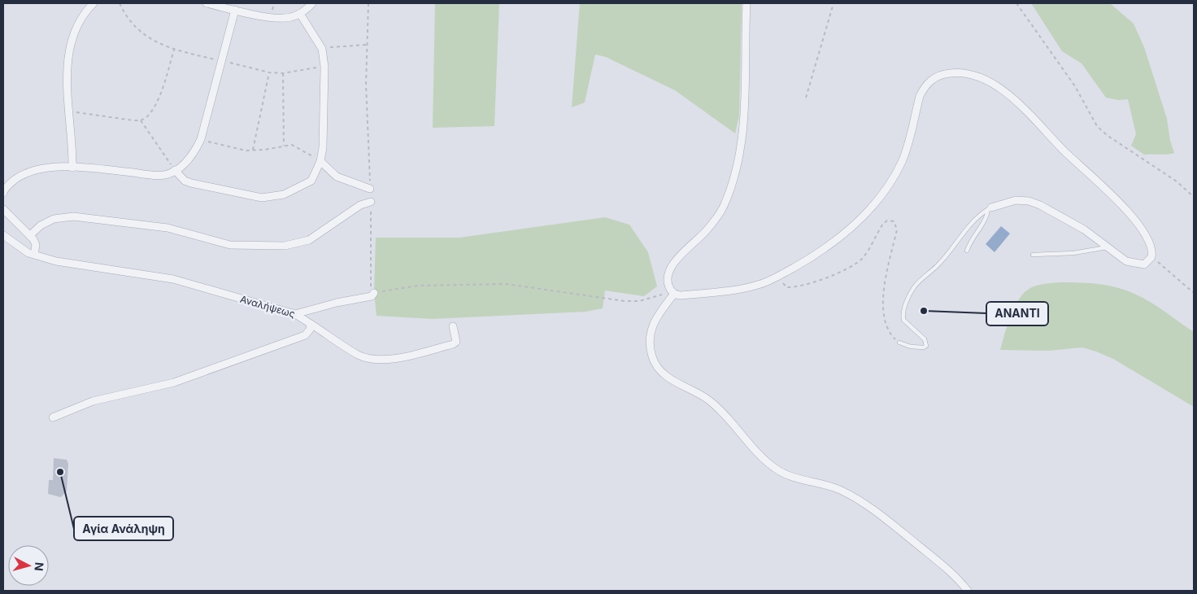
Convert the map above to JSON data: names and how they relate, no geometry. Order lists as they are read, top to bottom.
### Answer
{
  "streets": {
    "street": ["Αναλήψεως"]
  },
  "places": ["ΑΝΑΝΤΙ", "Αγία Ανάληψη"],
  "north": "right"
}
